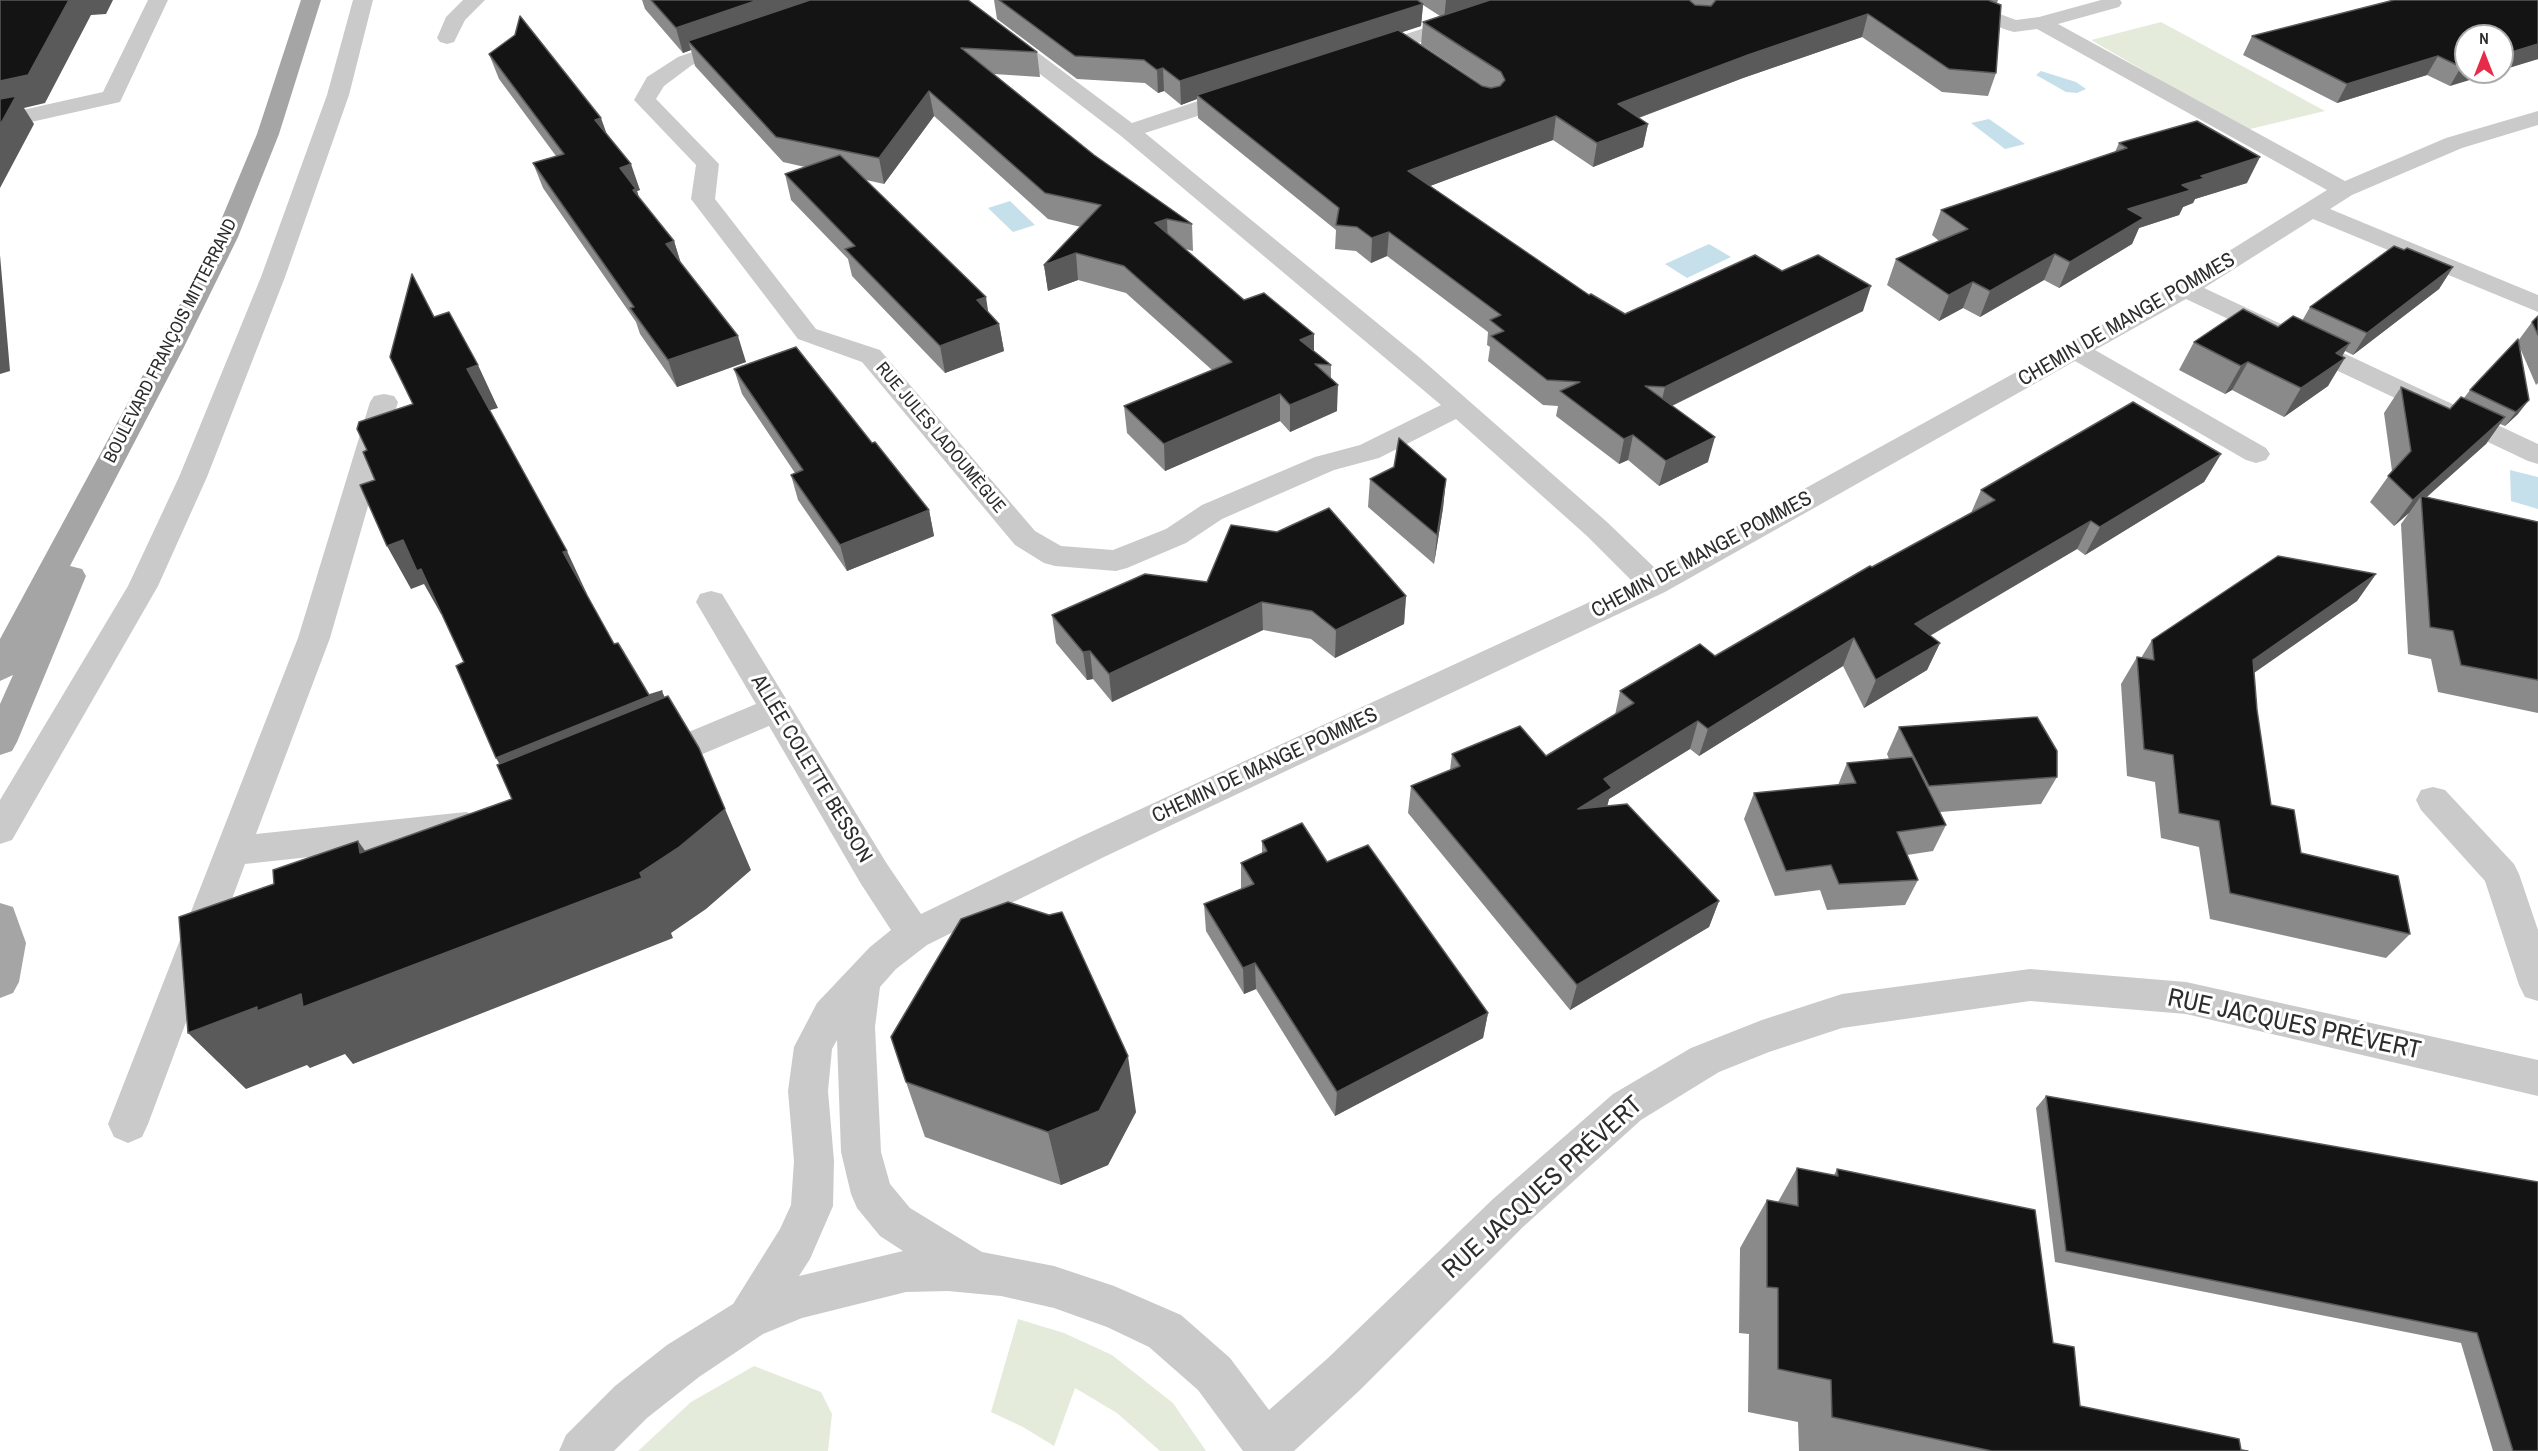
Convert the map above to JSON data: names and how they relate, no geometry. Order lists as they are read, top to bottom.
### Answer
{
  "streets": {
    "main road": ["BOULEVARD FRANÇOIS MITTERRAND"],
    "street": [
      "CHEMIN DE MANGE POMMES",
      "RUE JULES LADOUMÈGUE",
      "ALLÉE COLETTE BESSON",
      "RUE JACQUES PRÉVERT"
    ]
  },
  "crossings": [
    ["CHEMIN DE MANGE POMMES", "ALLÉE COLETTE BESSON"]
  ],
  "north": "top"
}
